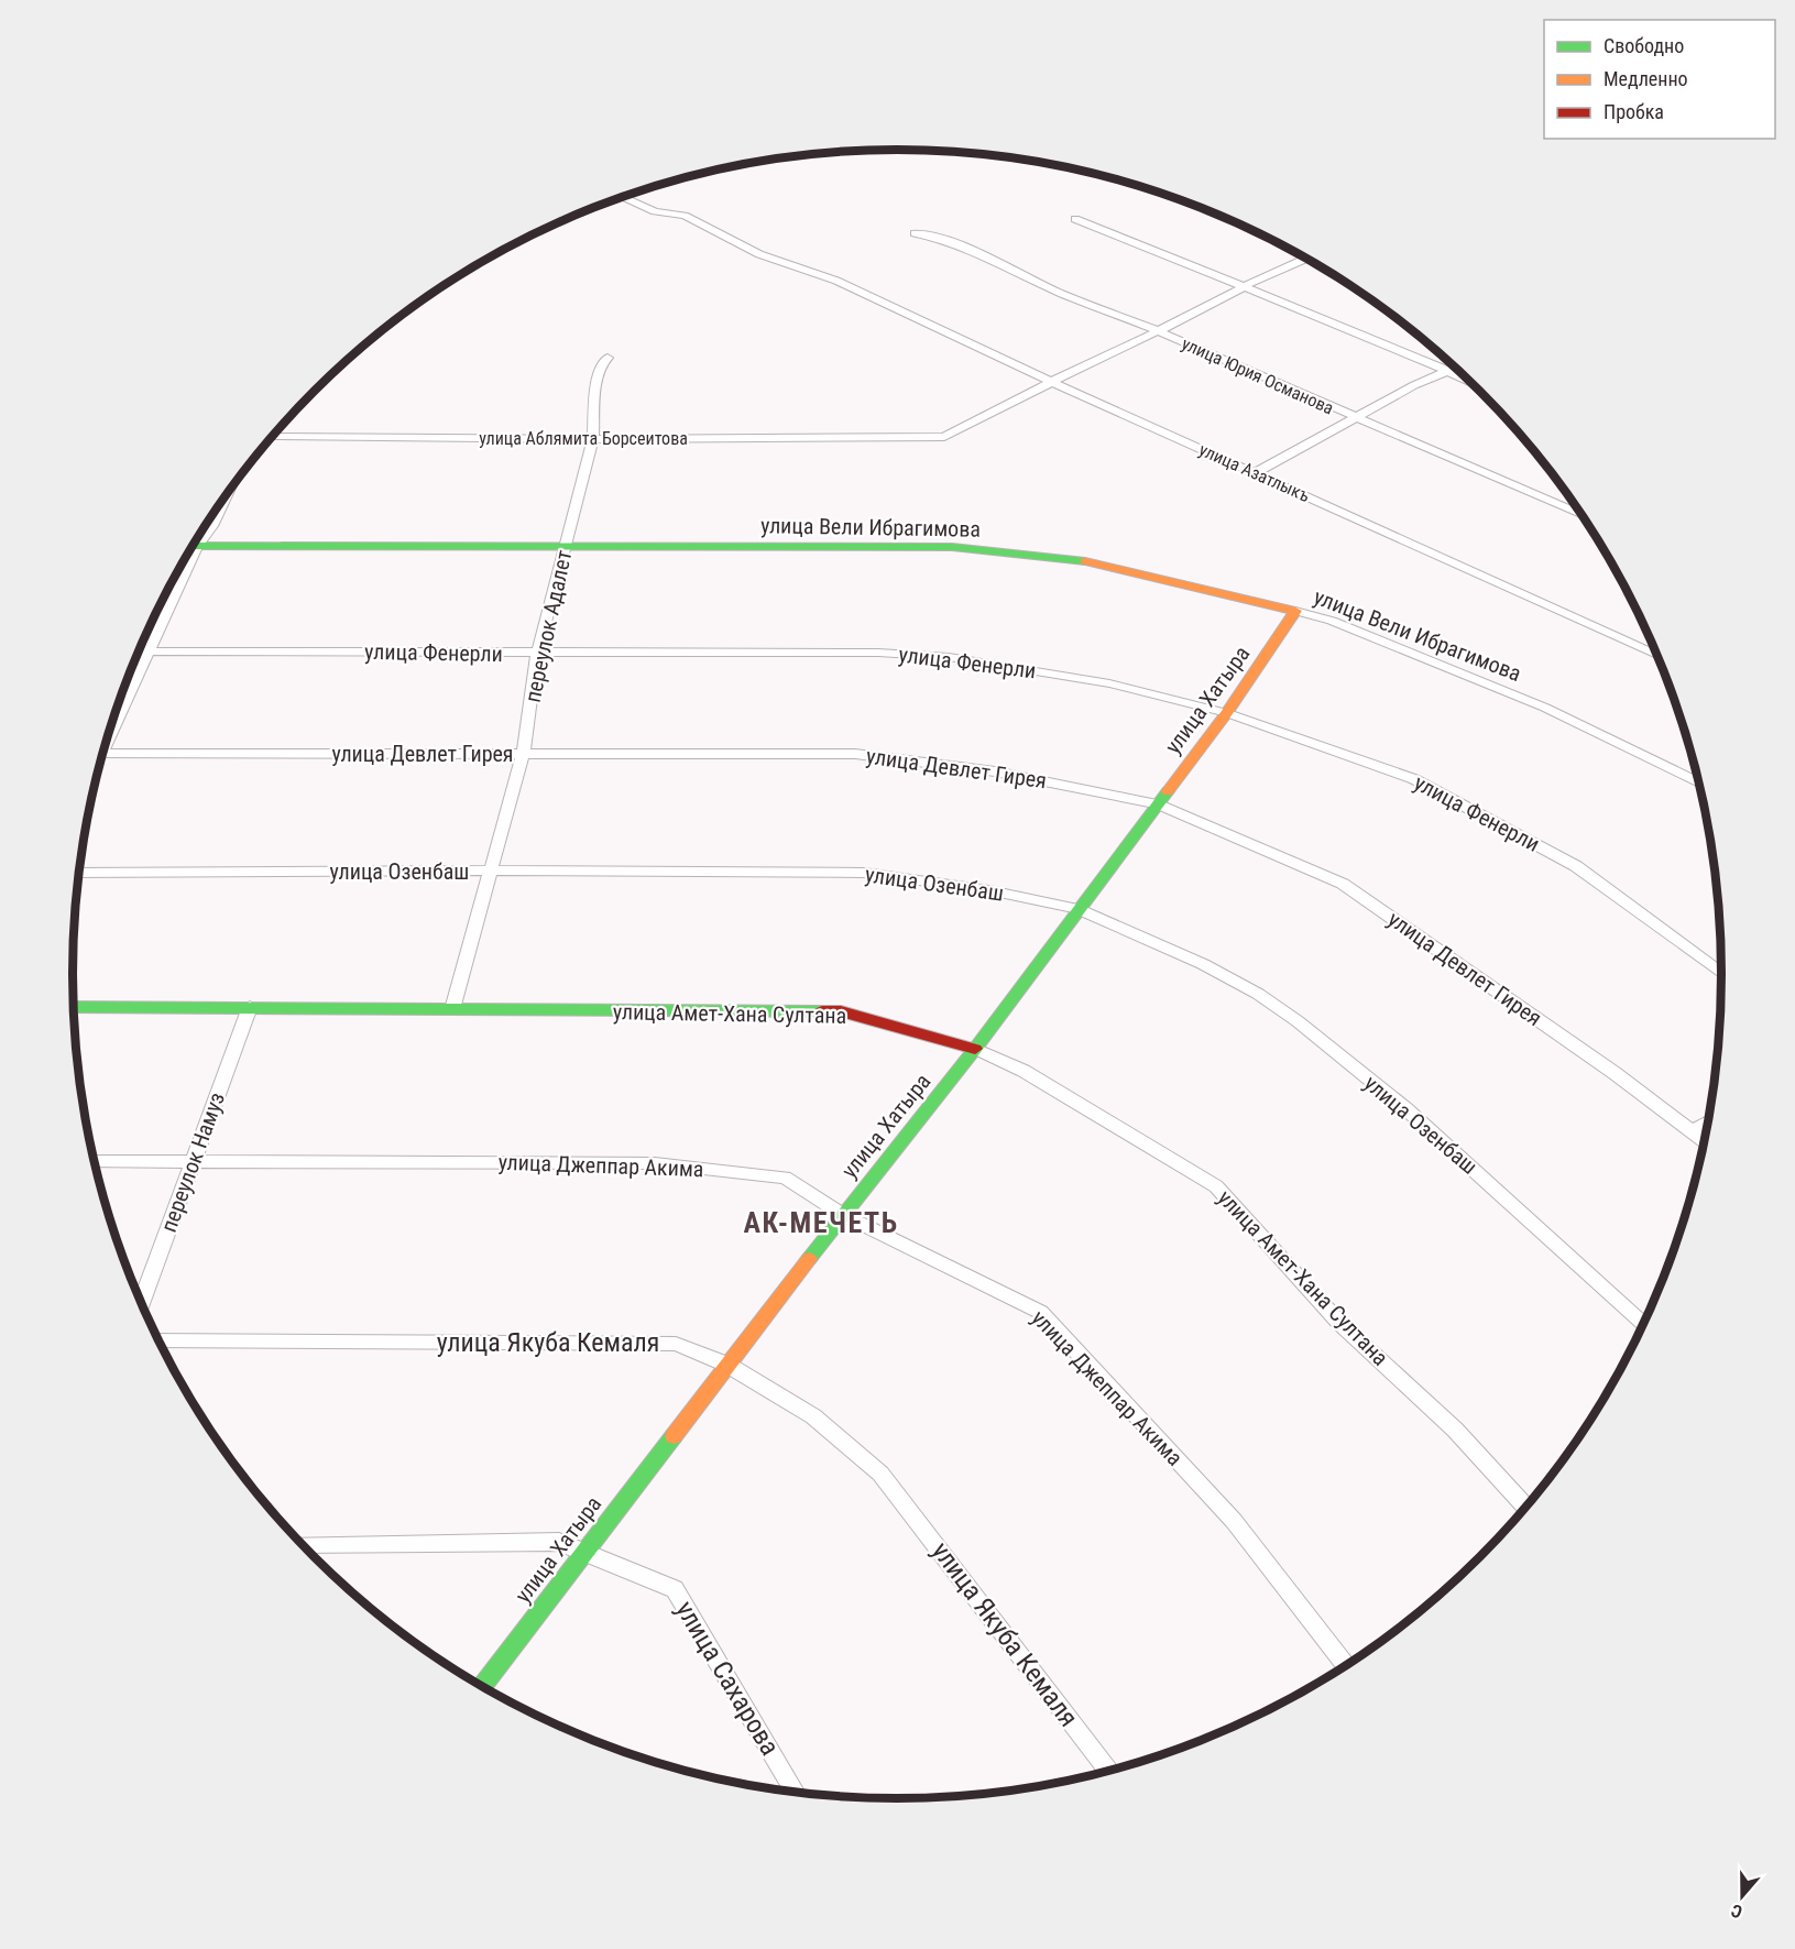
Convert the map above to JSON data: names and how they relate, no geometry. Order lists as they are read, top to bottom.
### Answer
{
  "streets": {
    "street": [
      "улица Юрия Османова",
      "улица Аблямита Борсеитова",
      "улица Азатлыкъ",
      "улица Вели Ибрагимова",
      "переулок Адалет",
      "улица Фенерли",
      "улица Хатыра",
      "улица Девлет Гирея",
      "улица Озенбаш",
      "улица Амет-Хана Султана",
      "переулок Намуз",
      "улица Джеппар Акима",
      "улица Якуба Кемаля",
      "улица Сахарова"
    ]
  },
  "crossings": [
    ["улица Юрия Османова", "улица Аблямита Борсеитова"],
    ["улица Аблямита Борсеитова", "улица Азатлыкъ"],
    ["улица Аблямита Борсеитова", "переулок Адалет"],
    ["улица Вели Ибрагимова", "переулок Адалет"],
    ["улица Вели Ибрагимова", "улица Хатыра"],
    ["переулок Адалет", "улица Фенерли"],
    ["переулок Адалет", "улица Девлет Гирея"],
    ["переулок Адалет", "улица Озенбаш"],
    ["переулок Адалет", "улица Амет-Хана Султана"],
    ["улица Фенерли", "улица Хатыра"],
    ["улица Хатыра", "улица Девлет Гирея"],
    ["улица Хатыра", "улица Озенбаш"],
    ["улица Хатыра", "улица Амет-Хана Султана"],
    ["улица Хатыра", "улица Джеппар Акима"],
    ["улица Хатыра", "улица Якуба Кемаля"],
    ["улица Хатыра", "улица Сахарова"],
    ["улица Амет-Хана Султана", "переулок Намуз"],
    ["переулок Намуз", "улица Джеппар Акима"]
  ],
  "districts": ["АК-МЕЧЕТЬ"],
  "legend": ["Свободно", "Медленно", "Пробка"],
  "north": "bottom"
}
